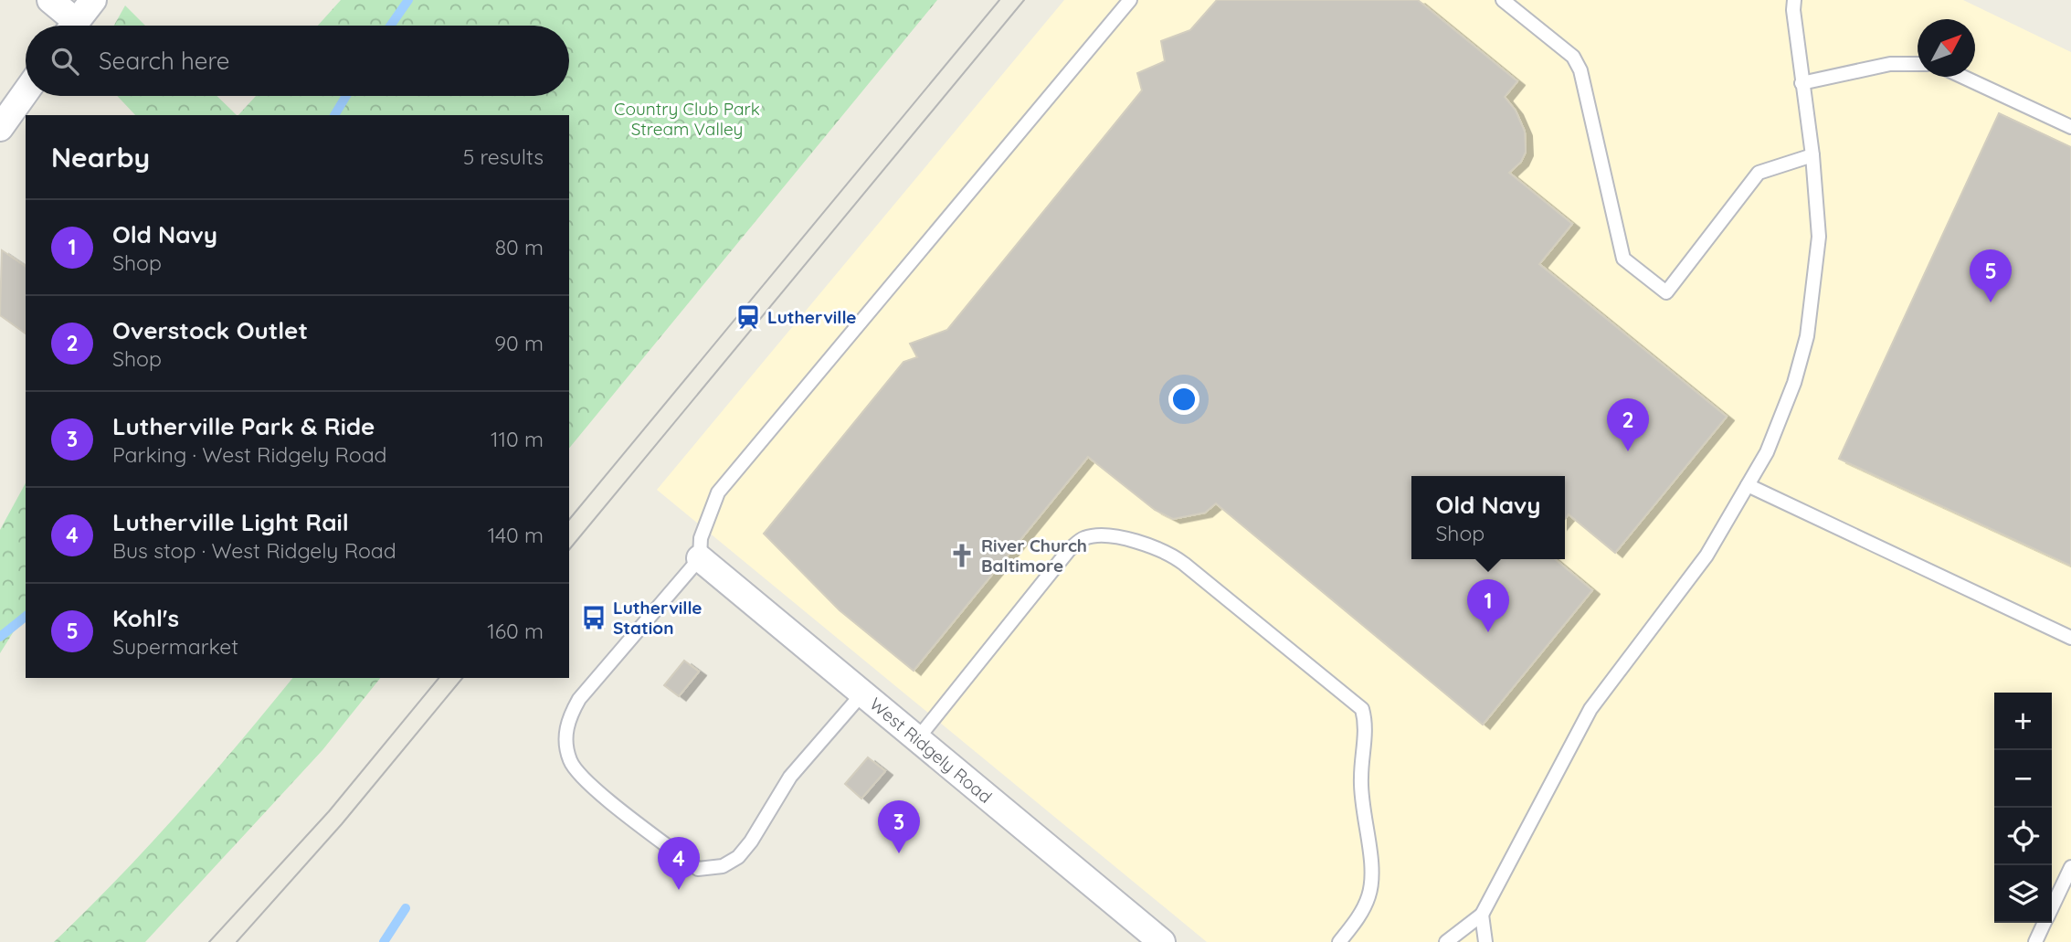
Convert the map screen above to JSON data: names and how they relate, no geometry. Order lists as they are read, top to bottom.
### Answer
{
  "streets": {
    "street": ["West Ridgely Road"]
  },
  "parks": ["Country Club Park Stream Valley"],
  "places": {
    "station": ["Lutherville"],
    "church": ["River Church Baltimore"],
    "bus stop": ["Lutherville Station"]
  },
  "north": "top right",
  "page": {
    "search": "Search here",
    "heading": ["Nearby", "5 results"],
    "list": [
      {
        "mark": "1",
        "name": "Old Navy",
        "note": "Shop",
        "value": "80 m"
      },
      {
        "mark": "2",
        "name": "Overstock Outlet",
        "note": "Shop",
        "value": "90 m"
      },
      {
        "mark": "3",
        "name": "Lutherville Park & Ride",
        "note": "Parking · West Ridgely Road",
        "value": "110 m"
      },
      {
        "mark": "4",
        "name": "Lutherville Light Rail",
        "note": "Bus stop · West Ridgely Road",
        "value": "140 m"
      },
      {
        "mark": "5",
        "name": "Kohl's",
        "note": "Supermarket",
        "value": "160 m"
      }
    ],
    "pins": [
      "5",
      "2",
      "1",
      "3",
      "4"
    ],
    "popup": ["Old Navy", "Shop"],
    "map_buttons": ["+", "−"]
  }
}
